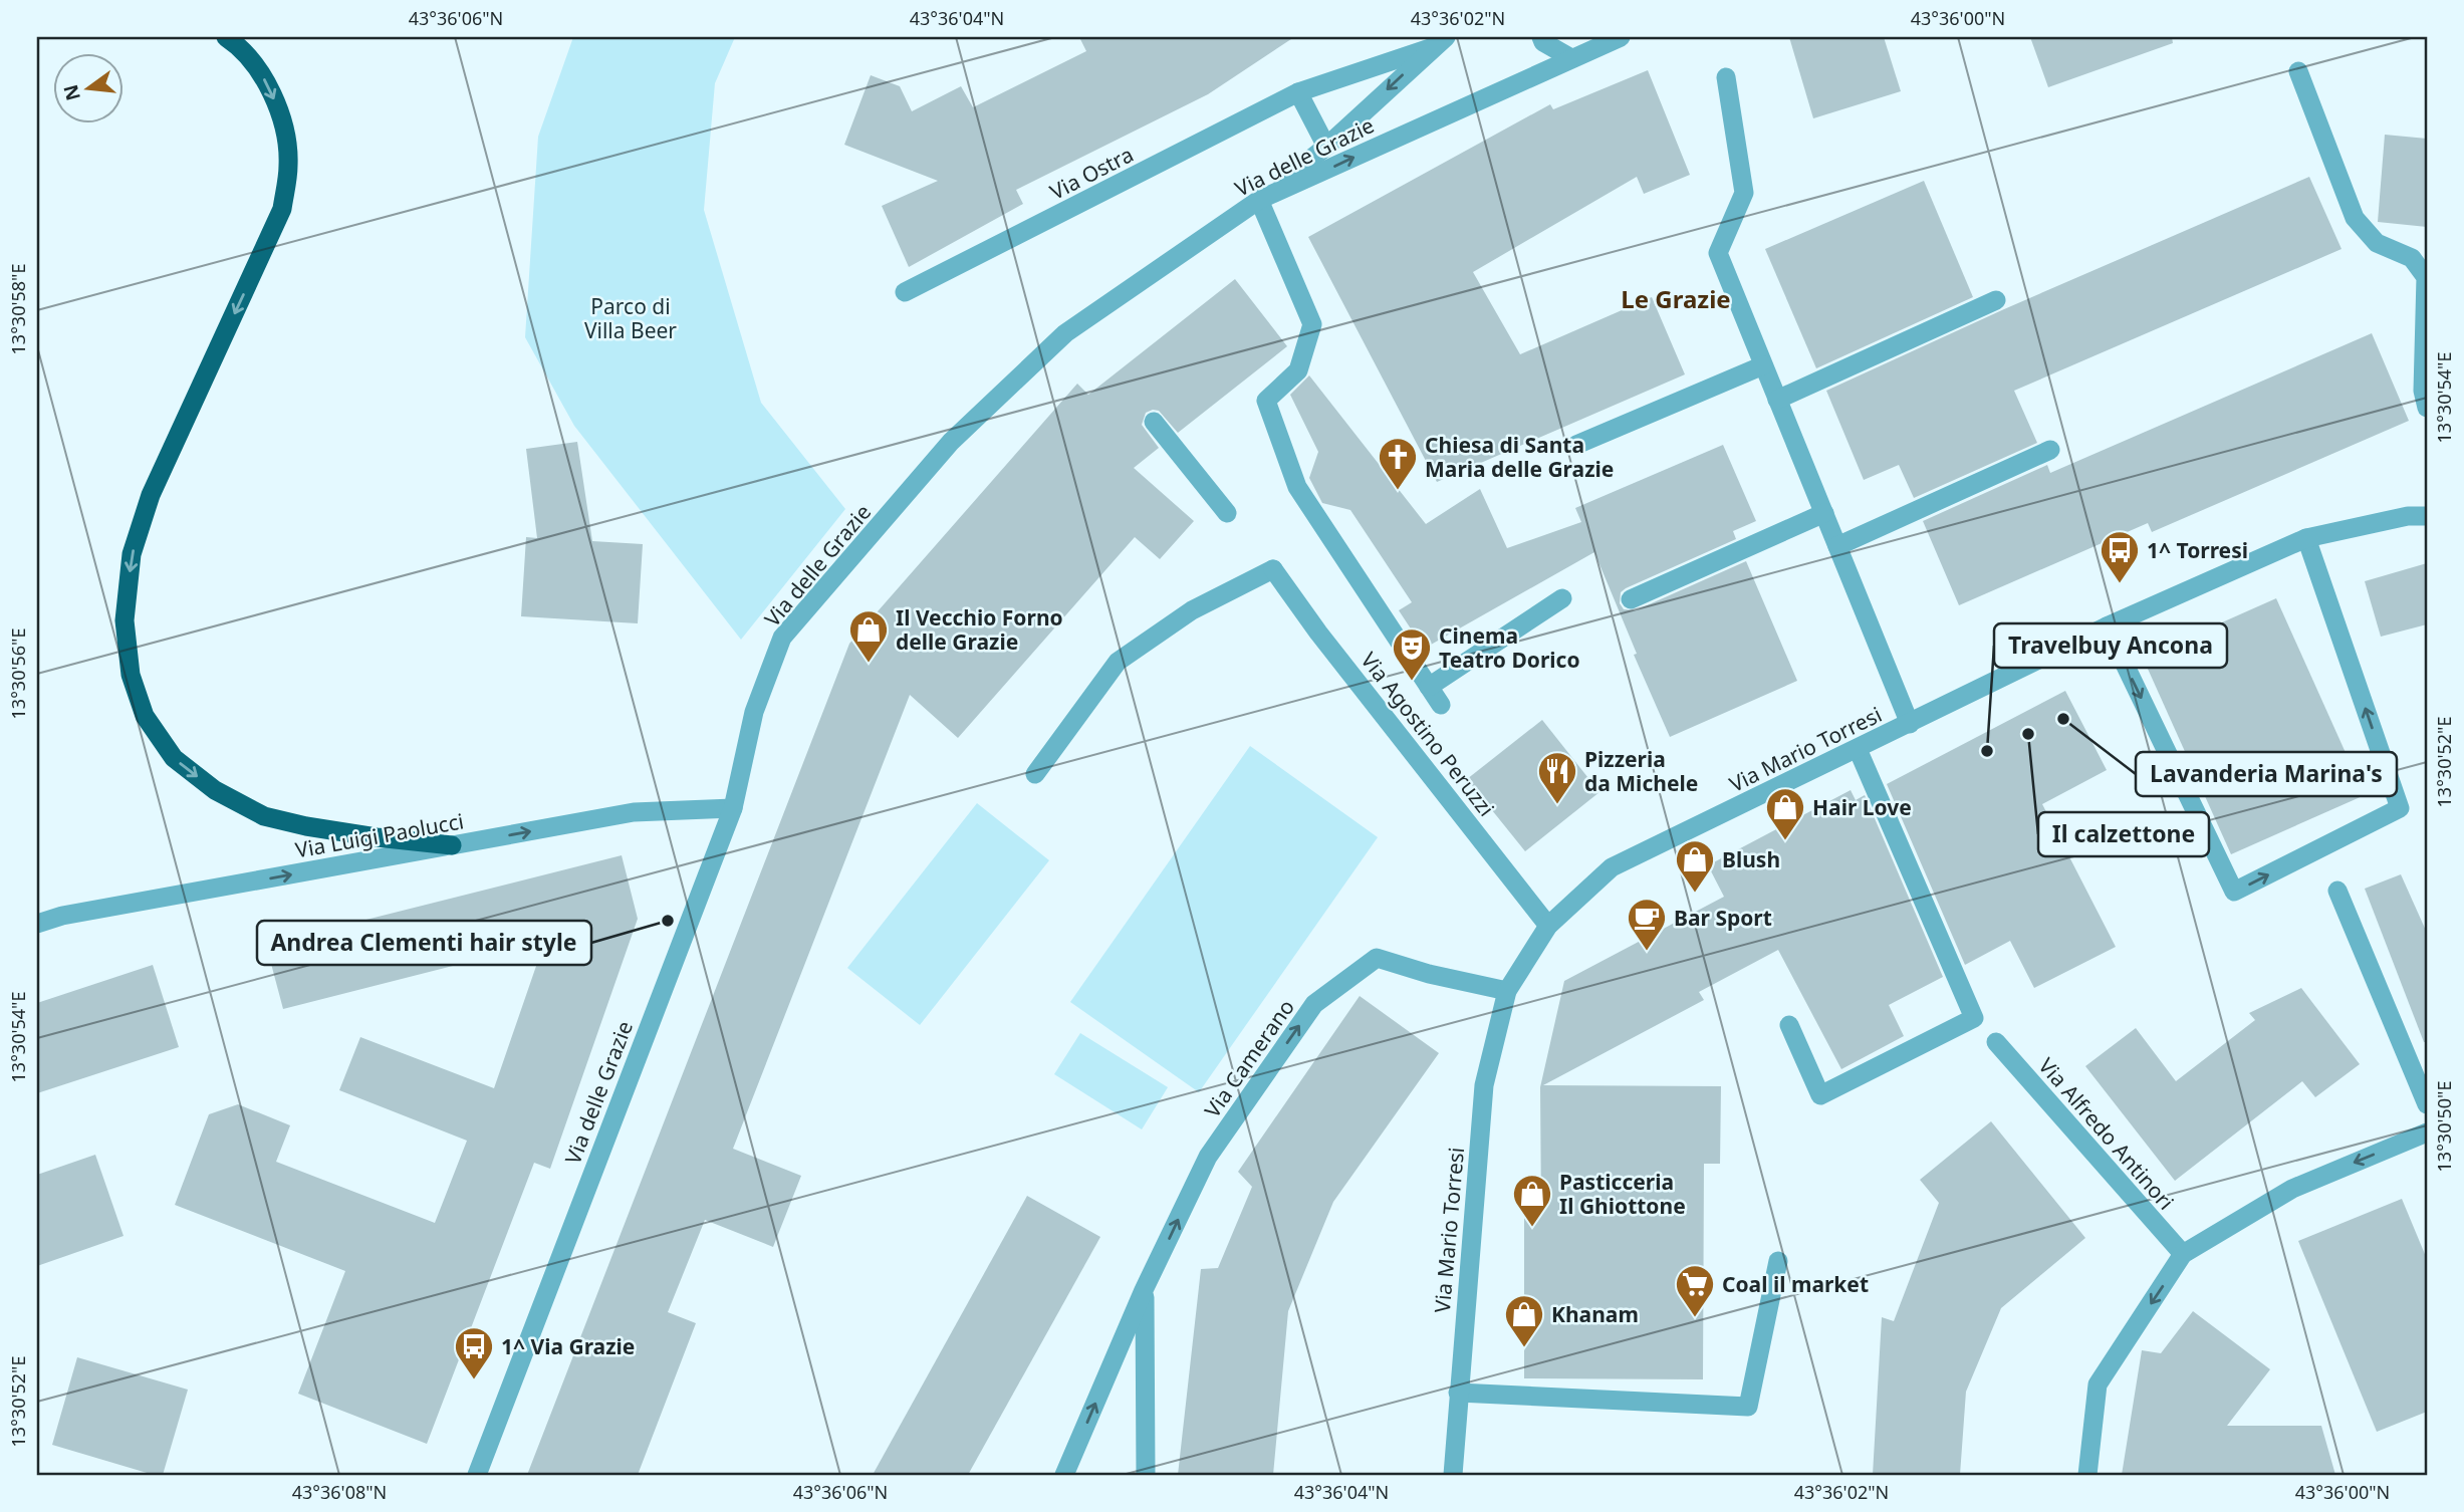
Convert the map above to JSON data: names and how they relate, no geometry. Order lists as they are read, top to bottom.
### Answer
{
  "streets": {
    "street": [
      "Via delle Grazie",
      "Via Ostra",
      "Via Agostino Peruzzi",
      "Via Mario Torresi",
      "Via Luigi Paolucci",
      "Via Camerano",
      "Via Alfredo Antinori"
    ]
  },
  "crossings": [
    ["Via delle Grazie", "Via Luigi Paolucci"],
    ["Via Agostino Peruzzi", "Via Mario Torresi"],
    ["Via Mario Torresi", "Via Camerano"]
  ],
  "one_way": ["Via Luigi Paolucci", "Via Camerano"],
  "districts": ["Le Grazie"],
  "parks": ["Parco di Villa Beer"],
  "places": {
    "church": ["Chiesa di Santa Maria delle Grazie"],
    "bus stop": ["1^ Torresi", "1^ Via Grazie"],
    "shop": [
      "Il Vecchio Forno delle Grazie",
      "Hair Love",
      "Blush",
      "Pasticceria Il Ghiottone",
      "Khanam"
    ],
    "theatre": ["Cinema Teatro Dorico"],
    "other": [
      "Lavanderia Marina's",
      "Il calzettone",
      "Travelbuy Ancona",
      "Andrea Clementi hair style"
    ],
    "restaurant": ["Pizzeria da Michele"],
    "cafe": ["Bar Sport"],
    "supermarket": ["Coal il market"]
  },
  "north": "left",
  "coordinates": [
    "43°36'06\"N",
    "43°36'04\"N",
    "43°36'02\"N",
    "43°36'00\"N",
    "13°30'58\"E",
    "13°30'54\"E",
    "13°30'56\"E",
    "13°30'52\"E",
    "13°30'50\"E",
    "43°36'08\"N"
  ]
}
